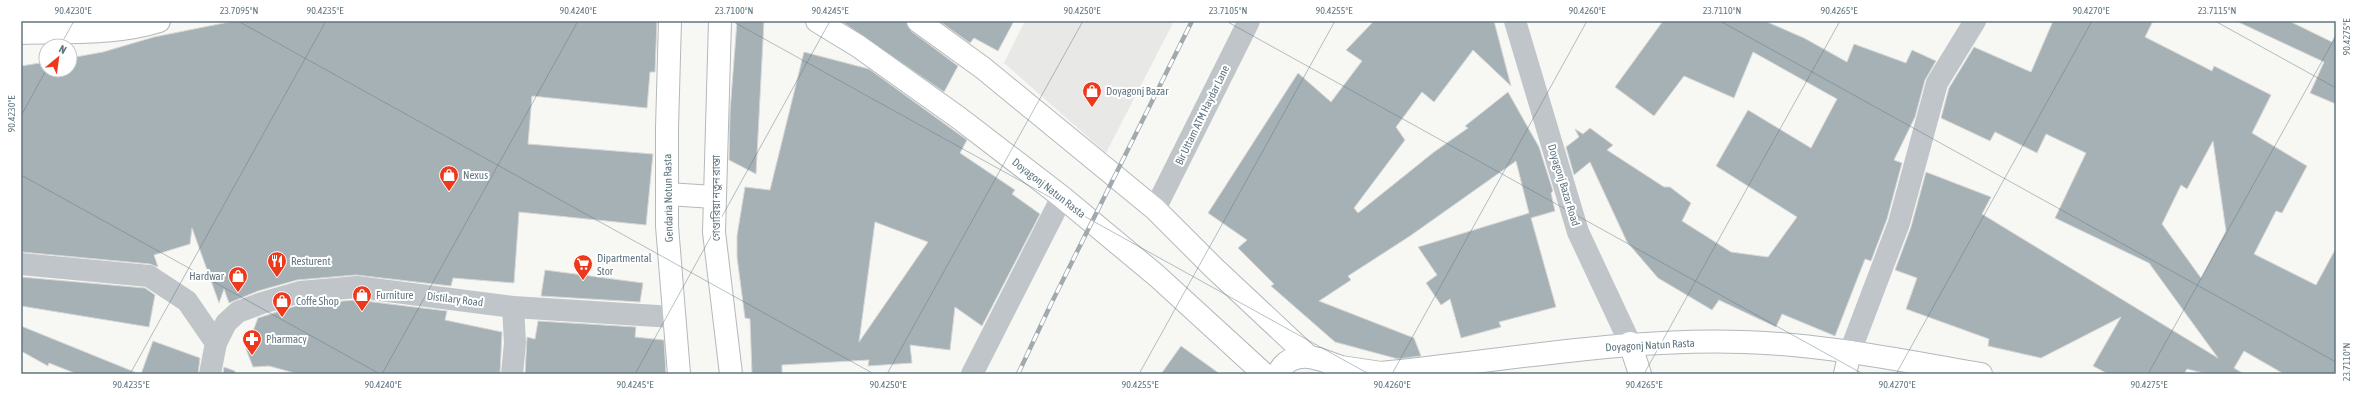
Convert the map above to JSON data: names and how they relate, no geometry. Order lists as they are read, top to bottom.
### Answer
{
  "streets": {
    "main road": ["Doyagonj Natun Rasta", "Gendaria Notun Rasta", "গেণ্ডারিয়া নতুন রাস্তা"],
    "street": ["Bir Uttam ATM Haydar Lane", "Doyagonj Bazar Road", "Distilary Road"]
  },
  "crossings": [
    ["Bir Uttam ATM Haydar Lane", "Doyagonj Natun Rasta"],
    ["Doyagonj Bazar Road", "Doyagonj Natun Rasta"],
    ["Gendaria Notun Rasta", "Distilary Road"]
  ],
  "places": {
    "shop": [
      "Doyagonj Bazar",
      "Nexus",
      "Hardwar",
      "Furniture",
      "Coffe Shop"
    ],
    "restaurant": ["Resturent"],
    "supermarket": ["Dipartmental Stor"],
    "pharmacy": ["Pharmacy"]
  },
  "north": "top right",
  "coordinates": [
    "90.4230°E",
    "23.7095°N",
    "90.4235°E",
    "90.4240°E",
    "23.7100°N",
    "90.4245°E",
    "90.4250°E",
    "23.7105°N",
    "90.4255°E",
    "90.4260°E",
    "23.7110°N",
    "90.4265°E",
    "90.4270°E",
    "23.7115°N",
    "90.4275°E"
  ]
}
